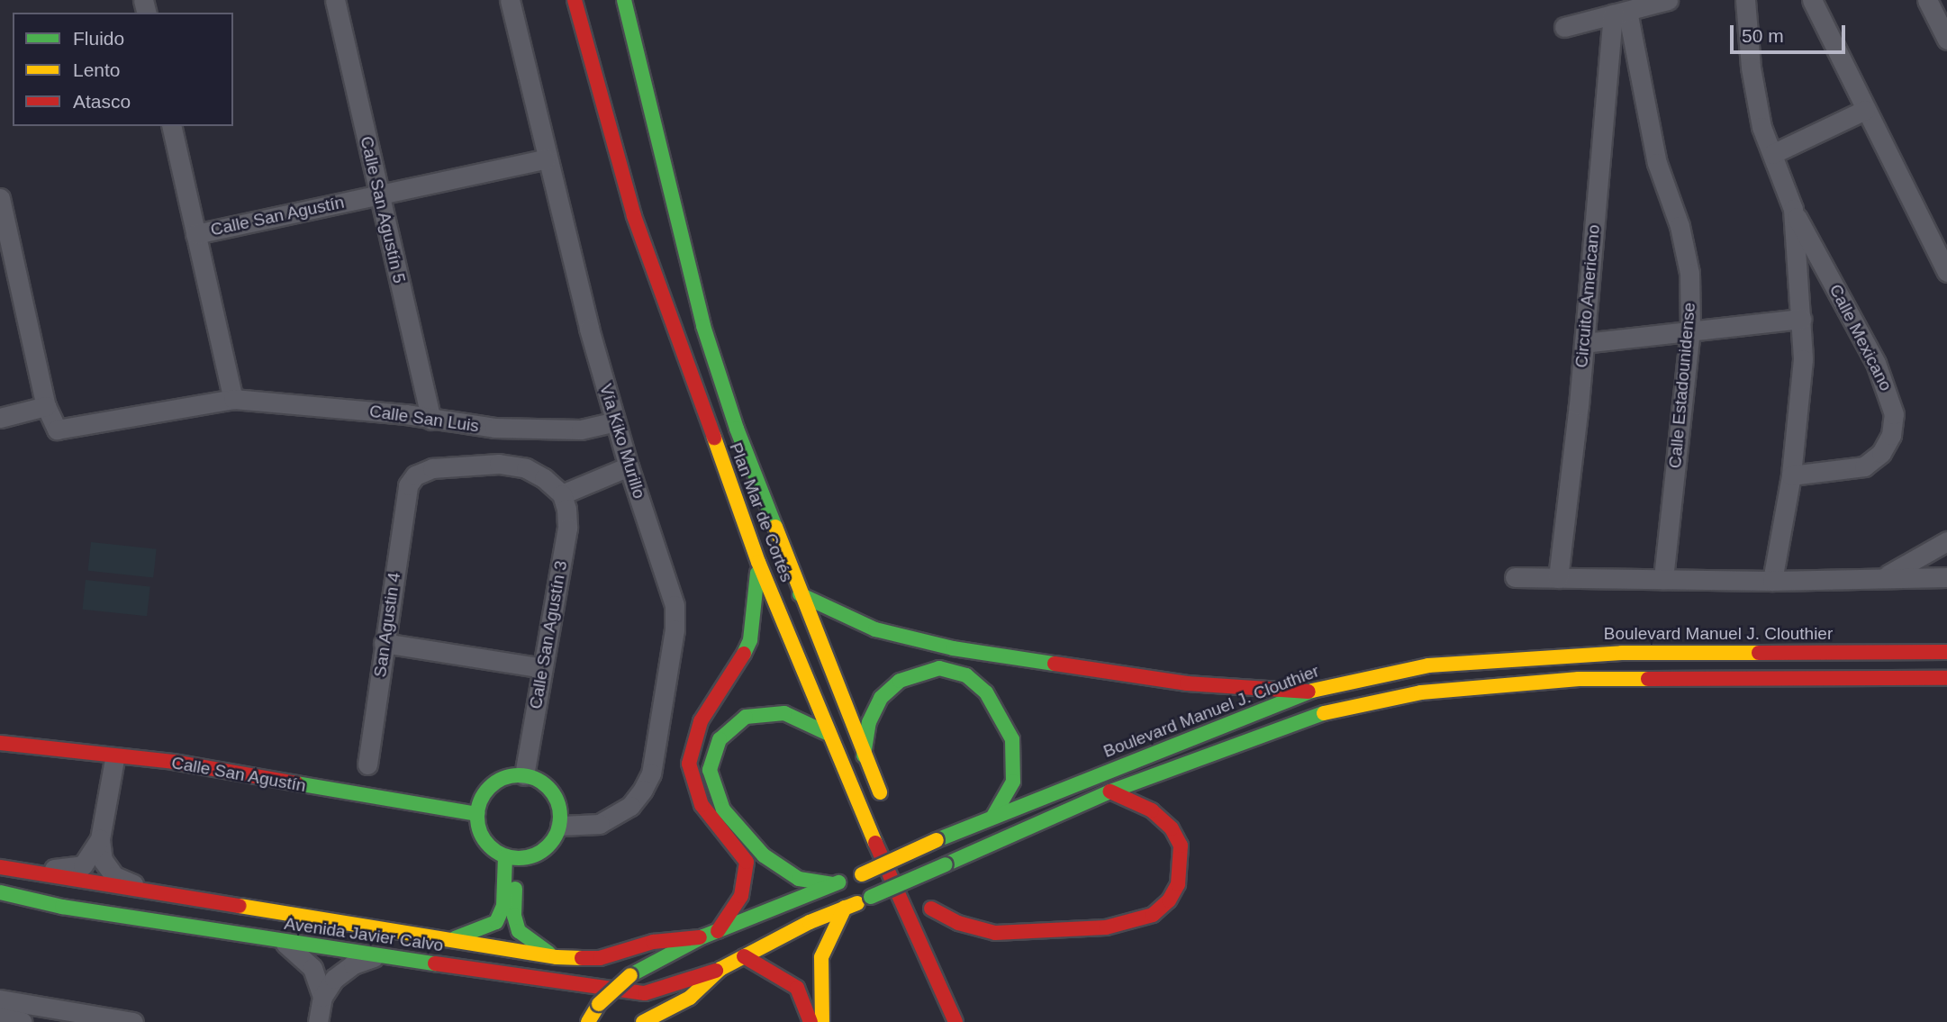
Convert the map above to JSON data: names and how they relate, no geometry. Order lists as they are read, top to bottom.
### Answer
{
  "streets": {
    "main road": [
      "Calle San Agustín",
      "Plan Mar de Cortés",
      "Boulevard Manuel J. Clouthier",
      "Avenida Javier Calvo"
    ],
    "street": [
      "Calle San Agustín 5",
      "Circuito Americano",
      "Calle Mexicano",
      "Calle Estadounidense",
      "Calle San Luis",
      "Vía Kiko Murillo",
      "San Agustin 4",
      "Calle San Agustín 3"
    ]
  },
  "crossings": [
    ["Calle San Agustín 5", "Calle San Agustín"],
    ["Calle San Agustín 5", "Calle San Luis"],
    ["Calle San Agustín", "Vía Kiko Murillo"],
    ["Calle San Agustín", "Calle San Agustín 3"],
    ["Circuito Americano", "Calle Estadounidense"],
    ["Calle San Luis", "Vía Kiko Murillo"],
    ["Vía Kiko Murillo", "Calle San Agustín 3"],
    ["San Agustin 4", "Calle San Agustín 3"],
    ["Boulevard Manuel J. Clouthier", "Avenida Javier Calvo"]
  ],
  "legend": ["Fluido", "Lento", "Atasco"],
  "scale_bar": "50 m"
}
